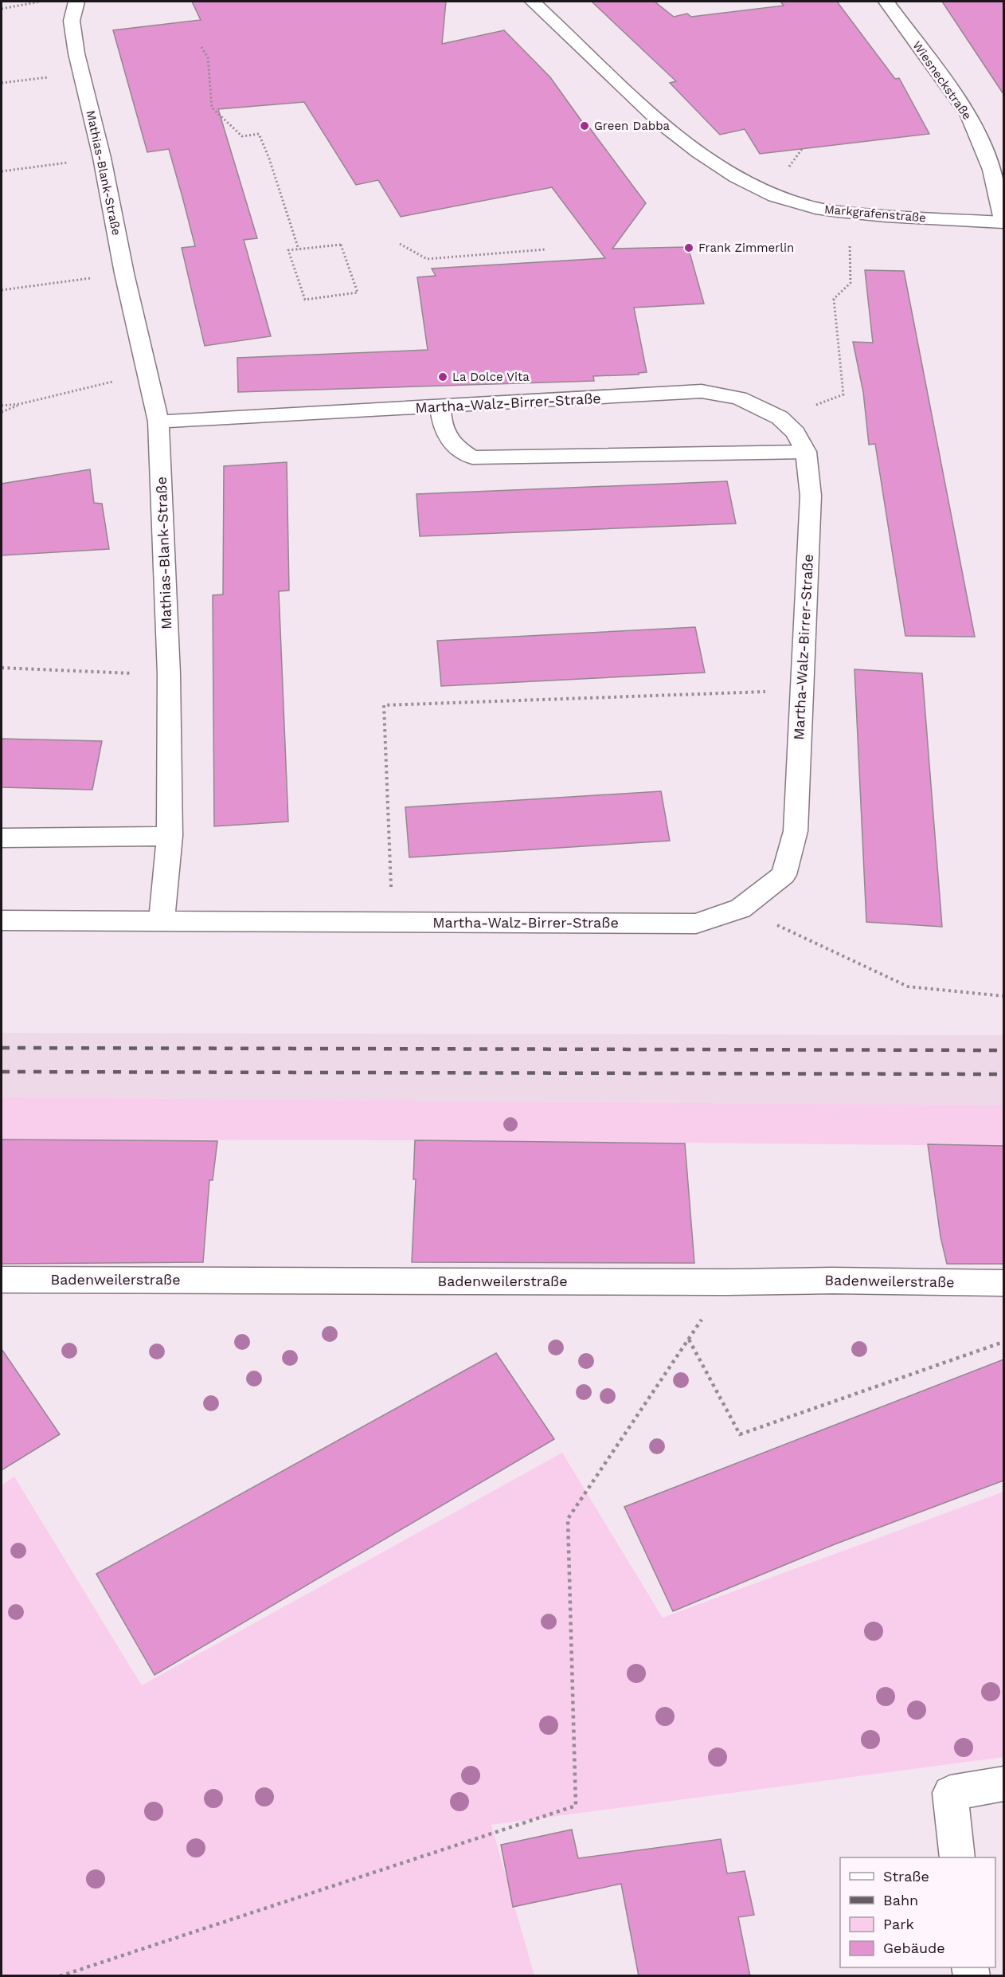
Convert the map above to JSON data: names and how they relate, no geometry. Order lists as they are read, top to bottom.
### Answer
{
  "streets": {
    "street": [
      "Wiesneckstraße",
      "Mathias-Blank-Straße",
      "Markgrafenstraße",
      "Martha-Walz-Birrer-Straße",
      "Badenweilerstraße"
    ]
  },
  "crossings": [
    ["Wiesneckstraße", "Markgrafenstraße"],
    ["Mathias-Blank-Straße", "Martha-Walz-Birrer-Straße"]
  ],
  "places": ["Green Dabba", "Frank Zimmerlin", "La Dolce Vita"],
  "legend": [
    "Straße",
    "Bahn",
    "Park",
    "Gebäude"
  ]
}
